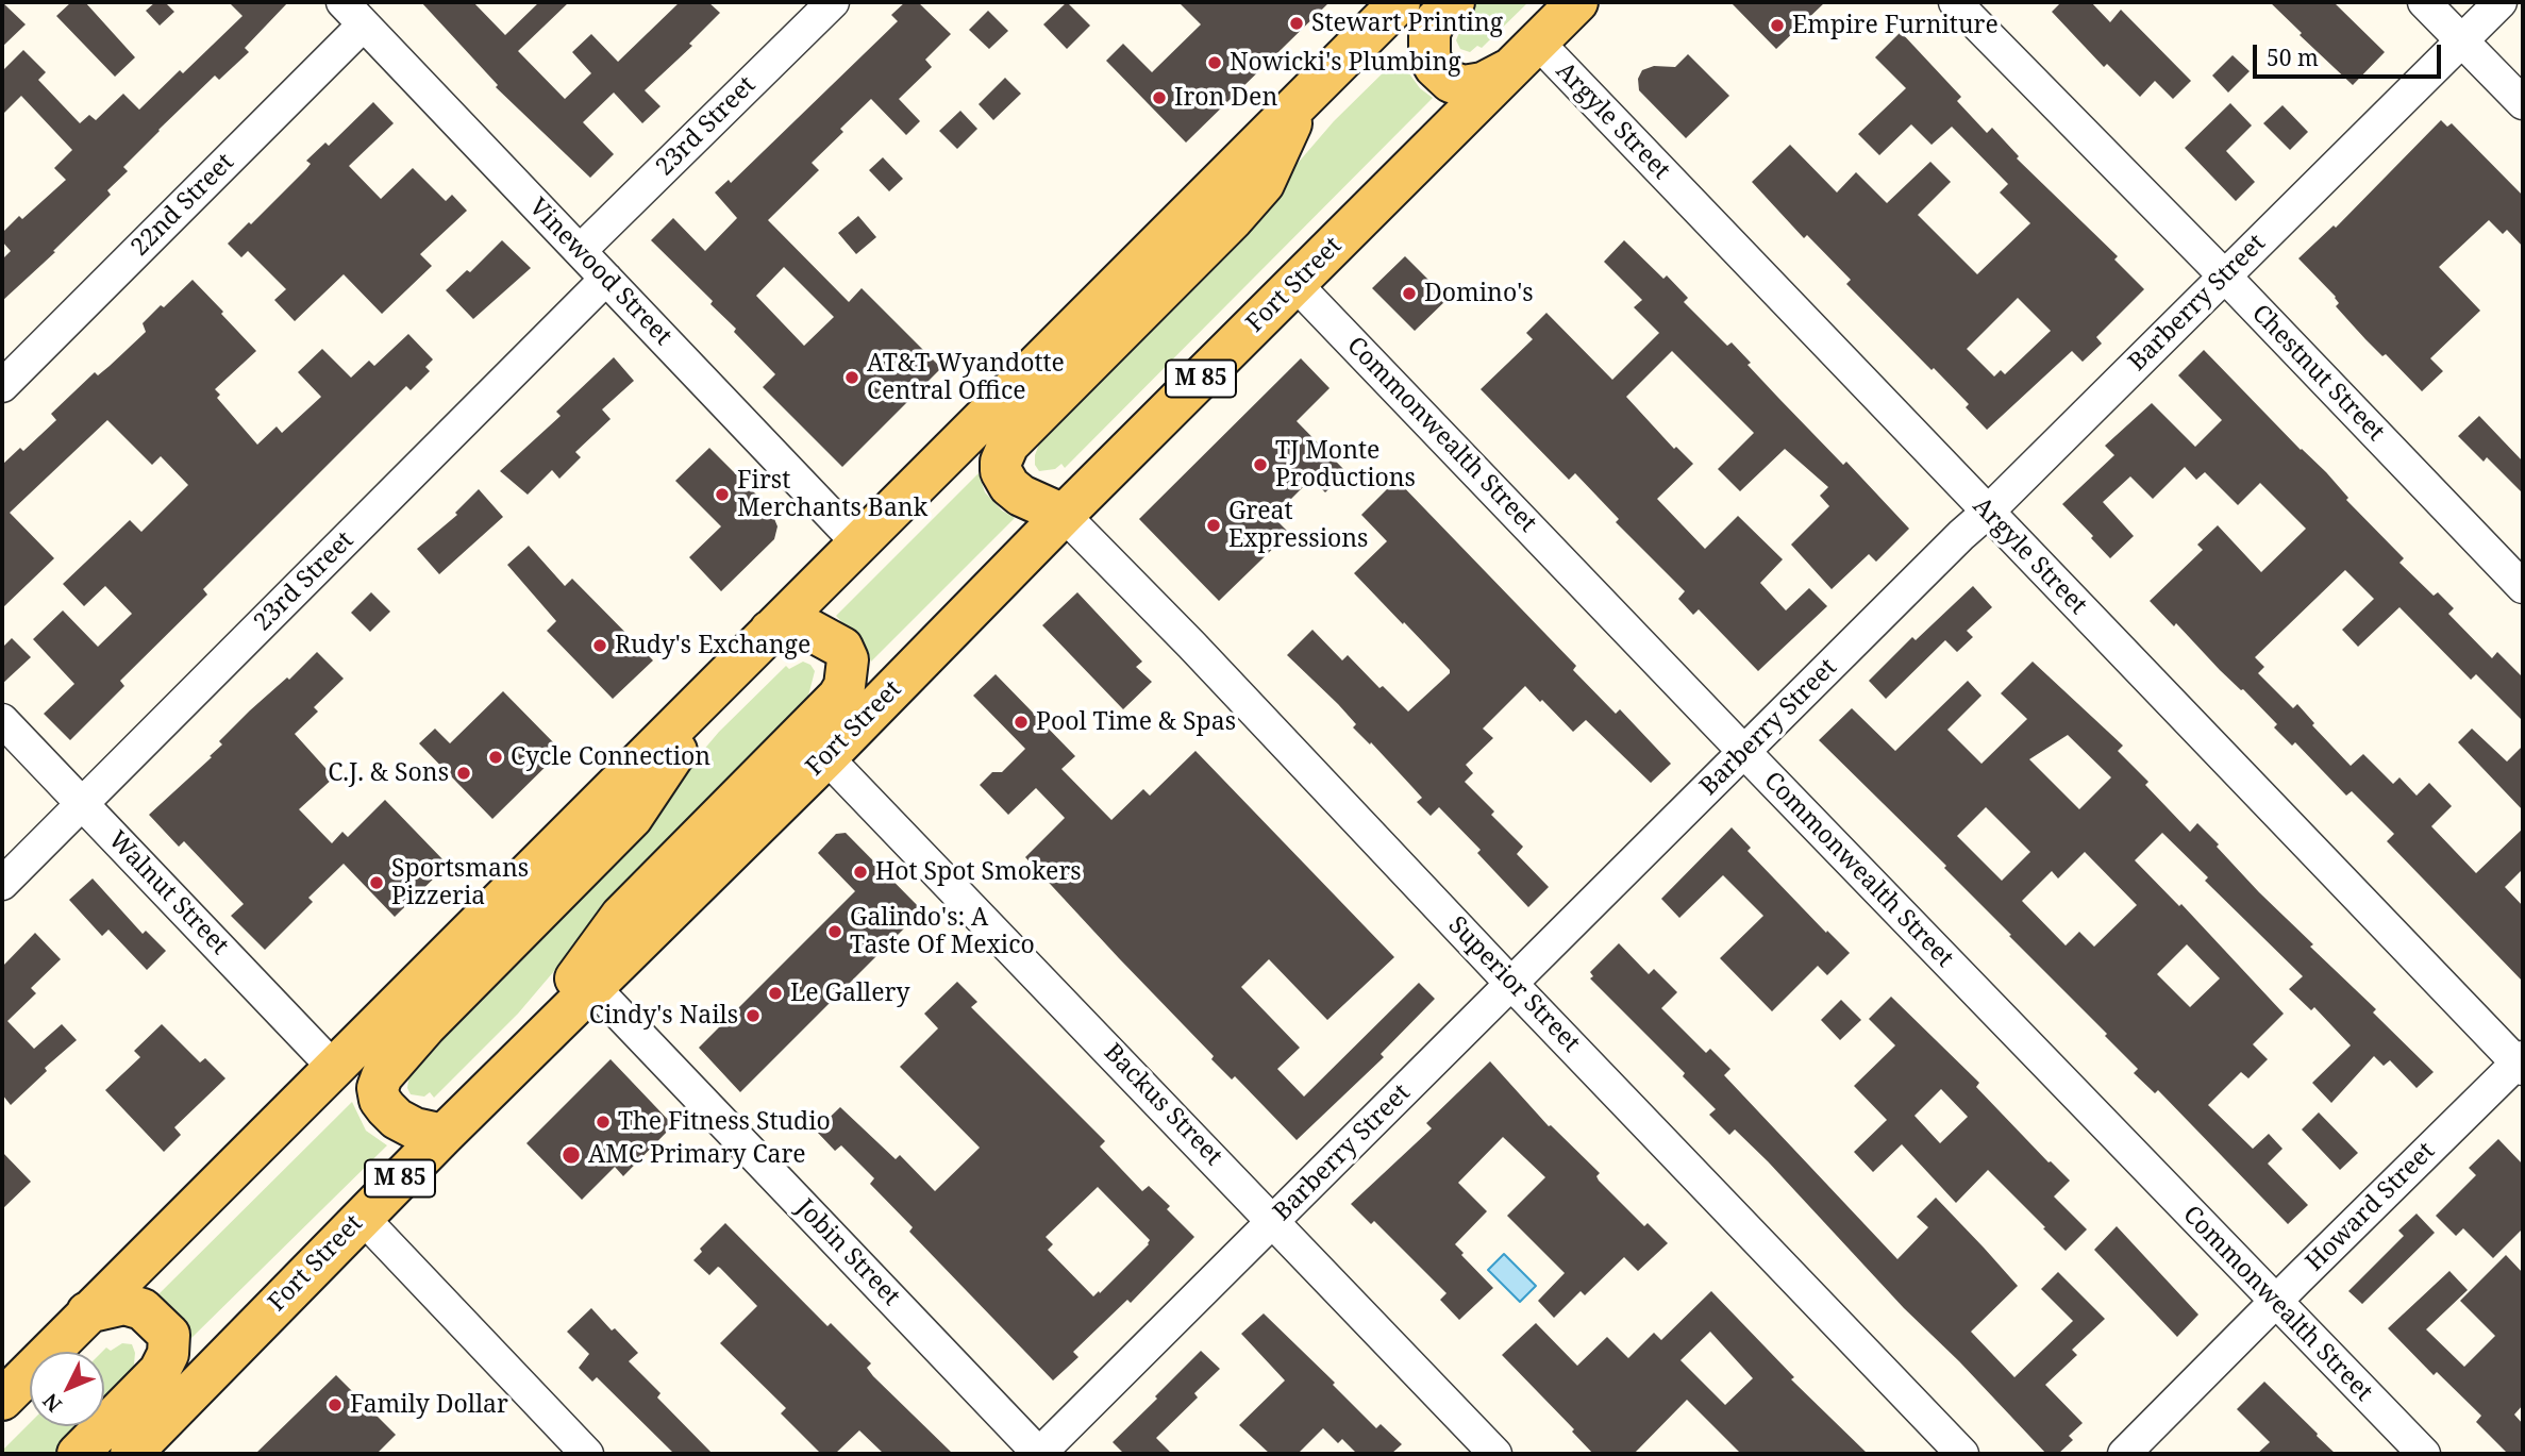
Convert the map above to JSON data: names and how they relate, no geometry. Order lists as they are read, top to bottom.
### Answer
{
  "streets": {
    "main road": ["Fort Street", "M 85"],
    "street": [
      "Argyle Street",
      "23rd Street",
      "22nd Street",
      "Vinewood Street",
      "Barberry Street",
      "Chestnut Street",
      "Commonwealth Street",
      "Walnut Street",
      "Superior Street",
      "Backus Street",
      "Howard Street",
      "Jobin Street"
    ]
  },
  "crossings": [
    ["Argyle Street", "Fort Street"],
    ["Argyle Street", "Barberry Street"],
    ["Argyle Street", "Howard Street"],
    ["23rd Street", "Vinewood Street"],
    ["23rd Street", "Walnut Street"],
    ["22nd Street", "Vinewood Street"],
    ["Fort Street", "Commonwealth Street"],
    ["Fort Street", "Superior Street"],
    ["Fort Street", "Backus Street"],
    ["Fort Street", "Jobin Street"],
    ["Barberry Street", "Chestnut Street"],
    ["Barberry Street", "Commonwealth Street"],
    ["Barberry Street", "Superior Street"],
    ["Barberry Street", "Backus Street"],
    ["Barberry Street", "Jobin Street"],
    ["Commonwealth Street", "Howard Street"]
  ],
  "places": [
    "Stewart Printing",
    "Empire Furniture",
    "Nowicki's Plumbing",
    "Iron Den",
    "Domino's",
    "AT&T Wyandotte Central Office",
    "TJ Monte Productions",
    "First Merchants Bank",
    "Great Expressions",
    "Rudy's Exchange",
    "Pool Time & Spas",
    "Cycle Connection",
    "C.J. & Sons",
    "Hot Spot Smokers",
    "Sportsmans Pizzeria",
    "Galindo's: A Taste Of Mexico",
    "Le Gallery",
    "Cindy's Nails",
    "The Fitness Studio",
    "AMC Primary Care",
    "Family Dollar"
  ],
  "scale_bar": "50 m",
  "north": "bottom left"
}
